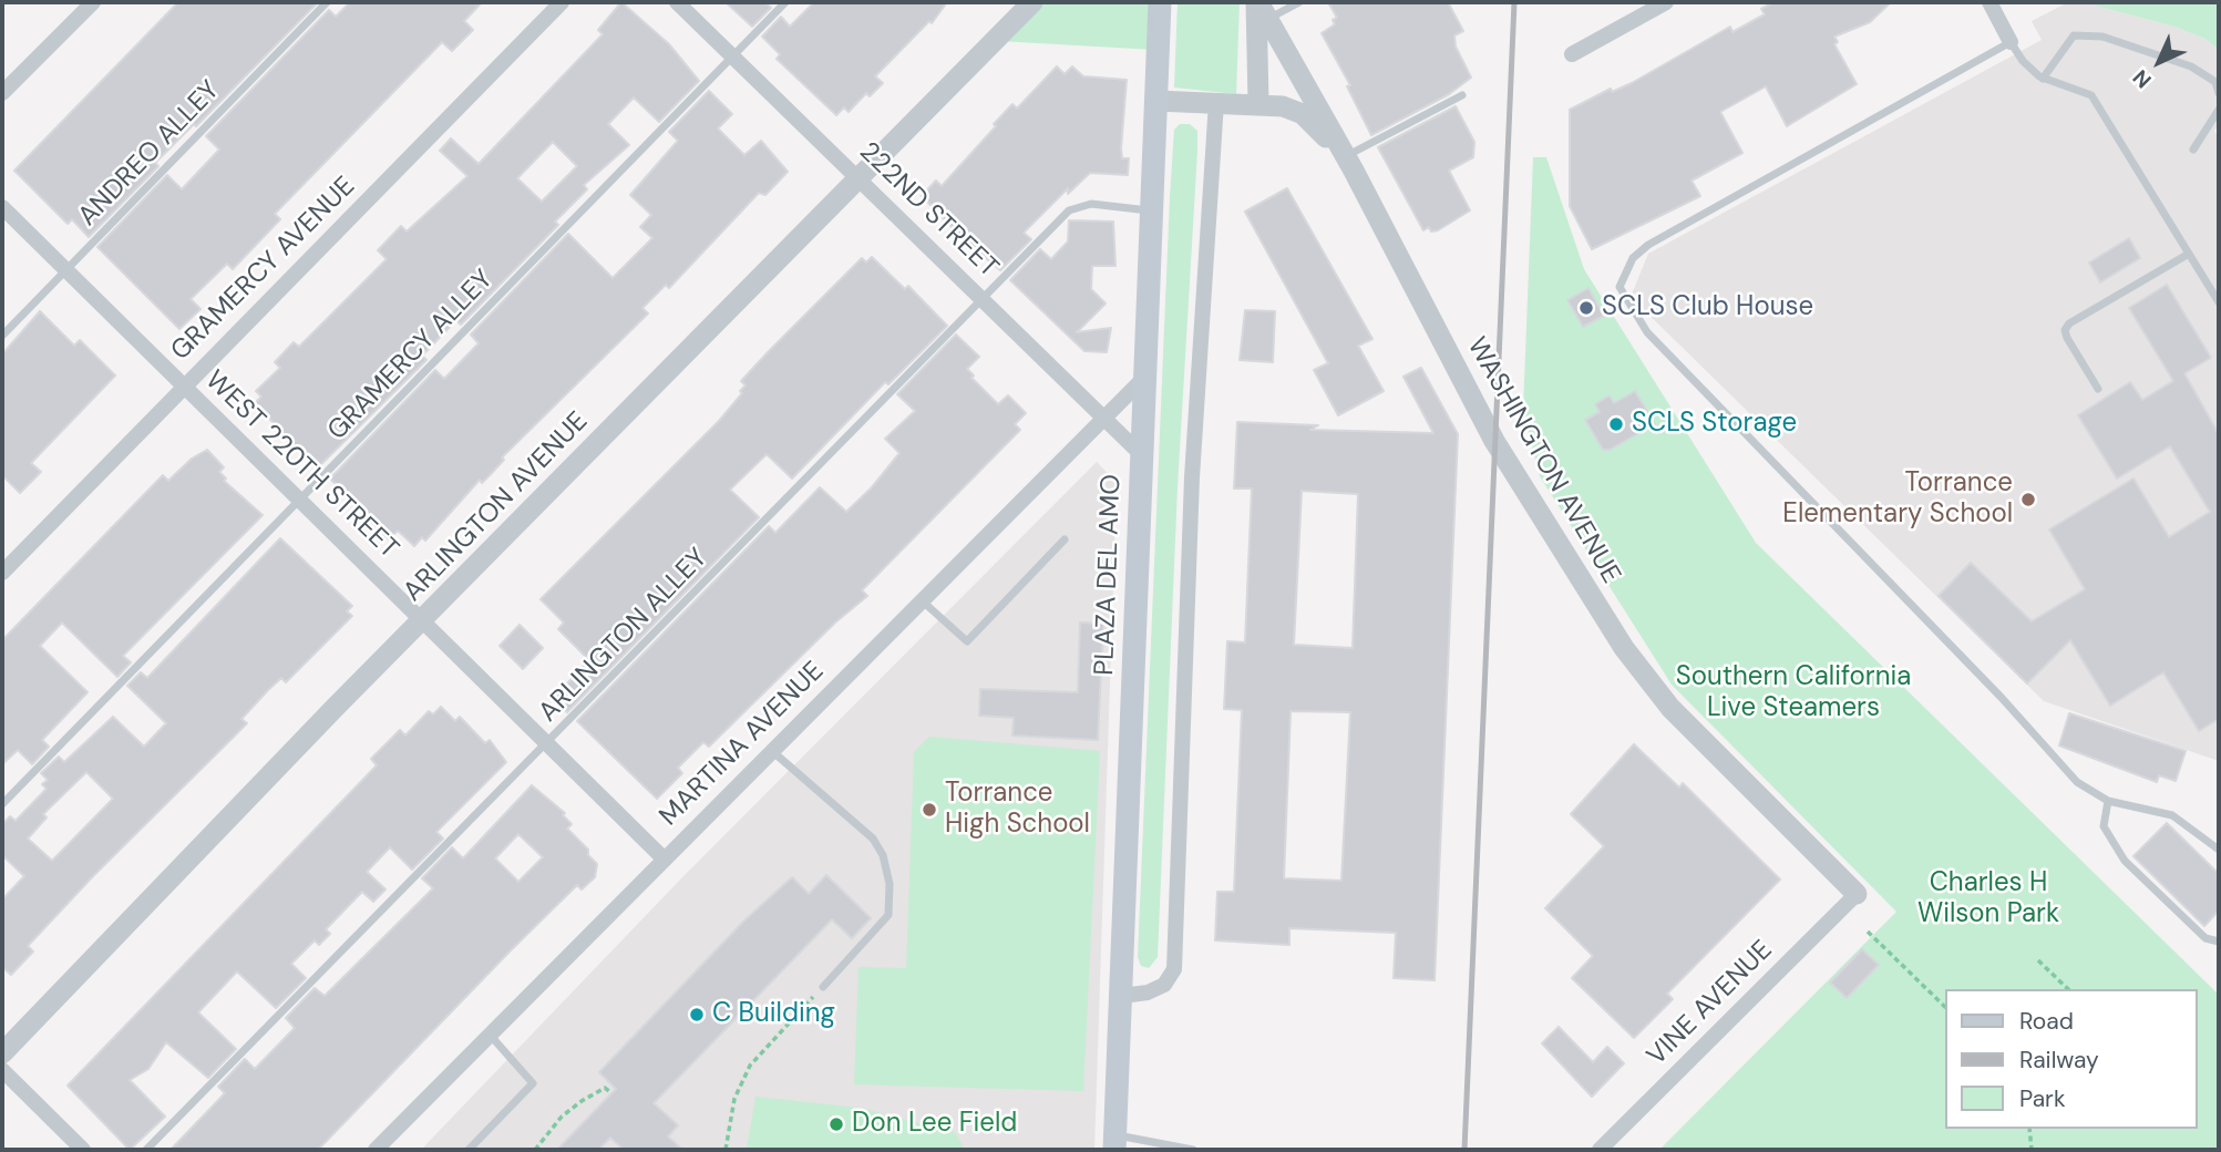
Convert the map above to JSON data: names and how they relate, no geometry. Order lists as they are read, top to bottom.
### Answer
{
  "streets": {
    "main road": ["PLAZA DEL AMO"],
    "street": [
      "222ND STREET",
      "GRAMERCY AVENUE",
      "WASHINGTON AVENUE",
      "WEST 220TH STREET",
      "ARLINGTON AVENUE",
      "MARTINA AVENUE",
      "VINE AVENUE"
    ],
    "lane": ["ANDREO ALLEY", "GRAMERCY ALLEY", "ARLINGTON ALLEY"]
  },
  "crossings": [
    ["ANDREO ALLEY", "WEST 220TH STREET"],
    ["222ND STREET", "GRAMERCY ALLEY"],
    ["222ND STREET", "ARLINGTON AVENUE"],
    ["222ND STREET", "PLAZA DEL AMO"],
    ["222ND STREET", "ARLINGTON ALLEY"],
    ["222ND STREET", "MARTINA AVENUE"],
    ["GRAMERCY AVENUE", "WEST 220TH STREET"],
    ["GRAMERCY ALLEY", "WEST 220TH STREET"],
    ["WASHINGTON AVENUE", "VINE AVENUE"],
    ["WEST 220TH STREET", "ARLINGTON AVENUE"],
    ["WEST 220TH STREET", "ARLINGTON ALLEY"],
    ["WEST 220TH STREET", "MARTINA AVENUE"],
    ["PLAZA DEL AMO", "ARLINGTON ALLEY"],
    ["PLAZA DEL AMO", "MARTINA AVENUE"]
  ],
  "parks": ["Southern California Live Steamers", "Charles H Wilson Park"],
  "places": [
    "SCLS Club House",
    "SCLS Storage",
    "Torrance Elementary School",
    "Torrance High School",
    "C Building",
    "Don Lee Field"
  ],
  "legend": ["Road", "Railway", "Park"],
  "north": "bottom left"
}
